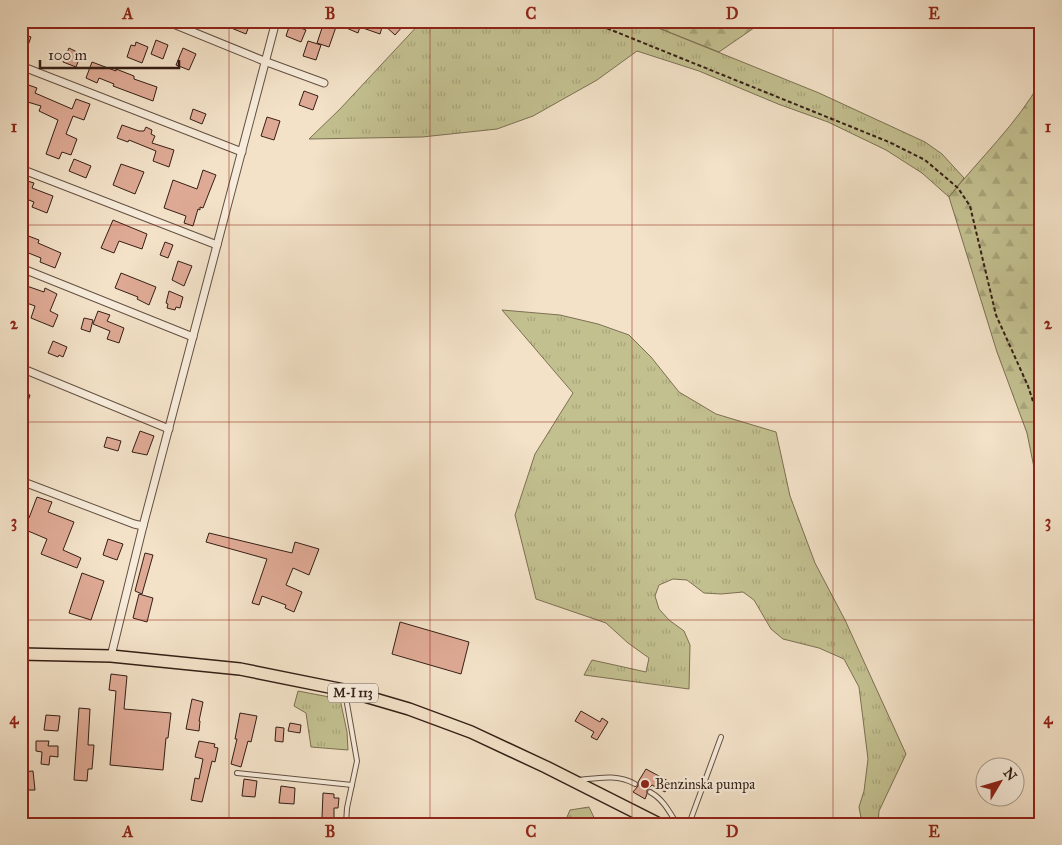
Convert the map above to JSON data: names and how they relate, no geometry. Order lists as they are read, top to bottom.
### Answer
{
  "streets": {
    "main road": ["M-I 113"]
  },
  "places": ["Benzinska pumpa"],
  "scale_bar": "100 m",
  "north": "top right",
  "grid": {
    "columns": [
      "A",
      "B",
      "C",
      "D",
      "E"
    ],
    "rows": [
      "1",
      "2",
      "3",
      "4"
    ]
  }
}
